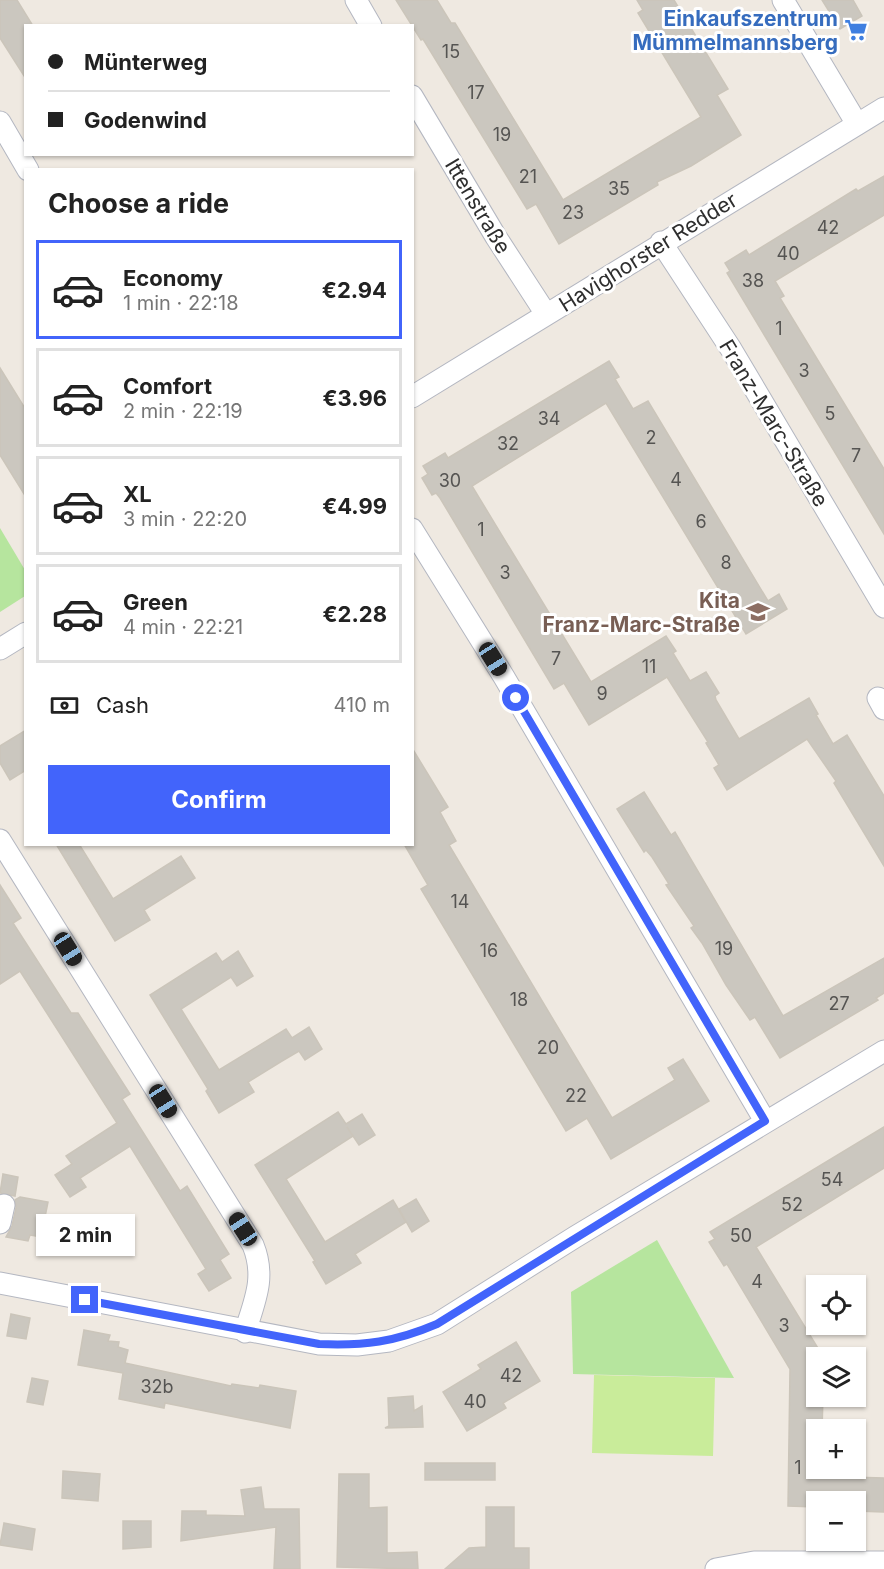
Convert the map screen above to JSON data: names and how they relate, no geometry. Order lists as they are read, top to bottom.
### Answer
{
  "streets": {
    "street": ["Ittenstraße", "Havighorster Redder", "Franz-Marc-Straße"]
  },
  "crossings": [
    ["Ittenstraße", "Havighorster Redder"],
    ["Havighorster Redder", "Franz-Marc-Straße"]
  ],
  "places": {
    "supermarket": ["Einkaufszentrum Mümmelmannsberg"],
    "school or university": ["Kita Franz-Marc-Straße"]
  },
  "house_numbers": [
    "15",
    "17",
    "19",
    "21",
    "35",
    "23",
    "42",
    "40",
    "38",
    "1",
    "3",
    "5",
    "34",
    "2",
    "32",
    "7",
    "4",
    "30",
    "6",
    "1",
    "8",
    "3",
    "7",
    "11",
    "9",
    "14",
    "19",
    "16",
    "18",
    "27",
    "20",
    "22",
    "54",
    "52",
    "50",
    "4",
    "3",
    "42",
    "32b",
    "40",
    "1"
  ],
  "page": {
    "banner": ["Münterweg", "Godenwind"],
    "heading": "Choose a ride",
    "list": [
      {
        "name": "Economy",
        "note": "1 min · 22:18",
        "value": "€2.94"
      },
      {
        "name": "Comfort",
        "note": "2 min · 22:19",
        "value": "€3.96"
      },
      {
        "name": "XL",
        "note": "3 min · 22:20",
        "value": "€4.99"
      },
      {
        "name": "Green",
        "note": "4 min · 22:21",
        "value": "€2.28"
      }
    ],
    "pay": ["Cash", "410 m"],
    "buttons": "Confirm",
    "bubble": "2 min",
    "map_buttons": ["+", "−"]
  }
}
